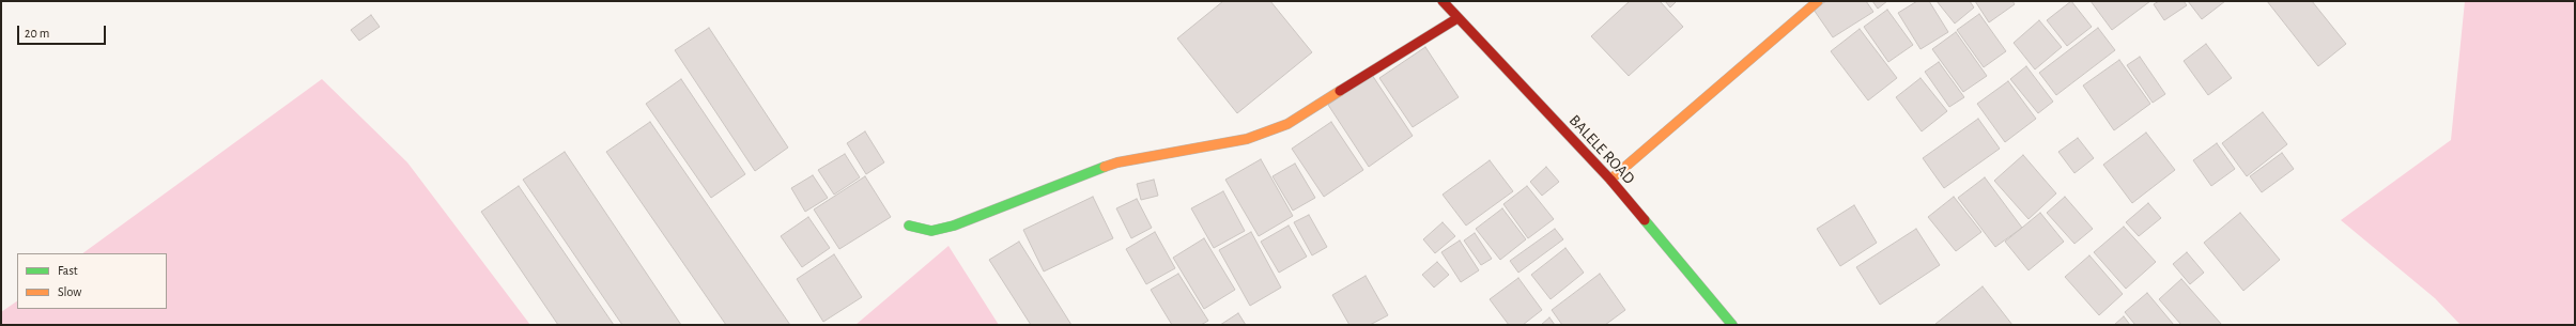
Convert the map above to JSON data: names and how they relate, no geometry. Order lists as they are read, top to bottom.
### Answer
{
  "streets": {
    "street": ["BALELE ROAD"]
  },
  "legend": ["Fast", "Slow"],
  "scale_bar": "20 m"
}
